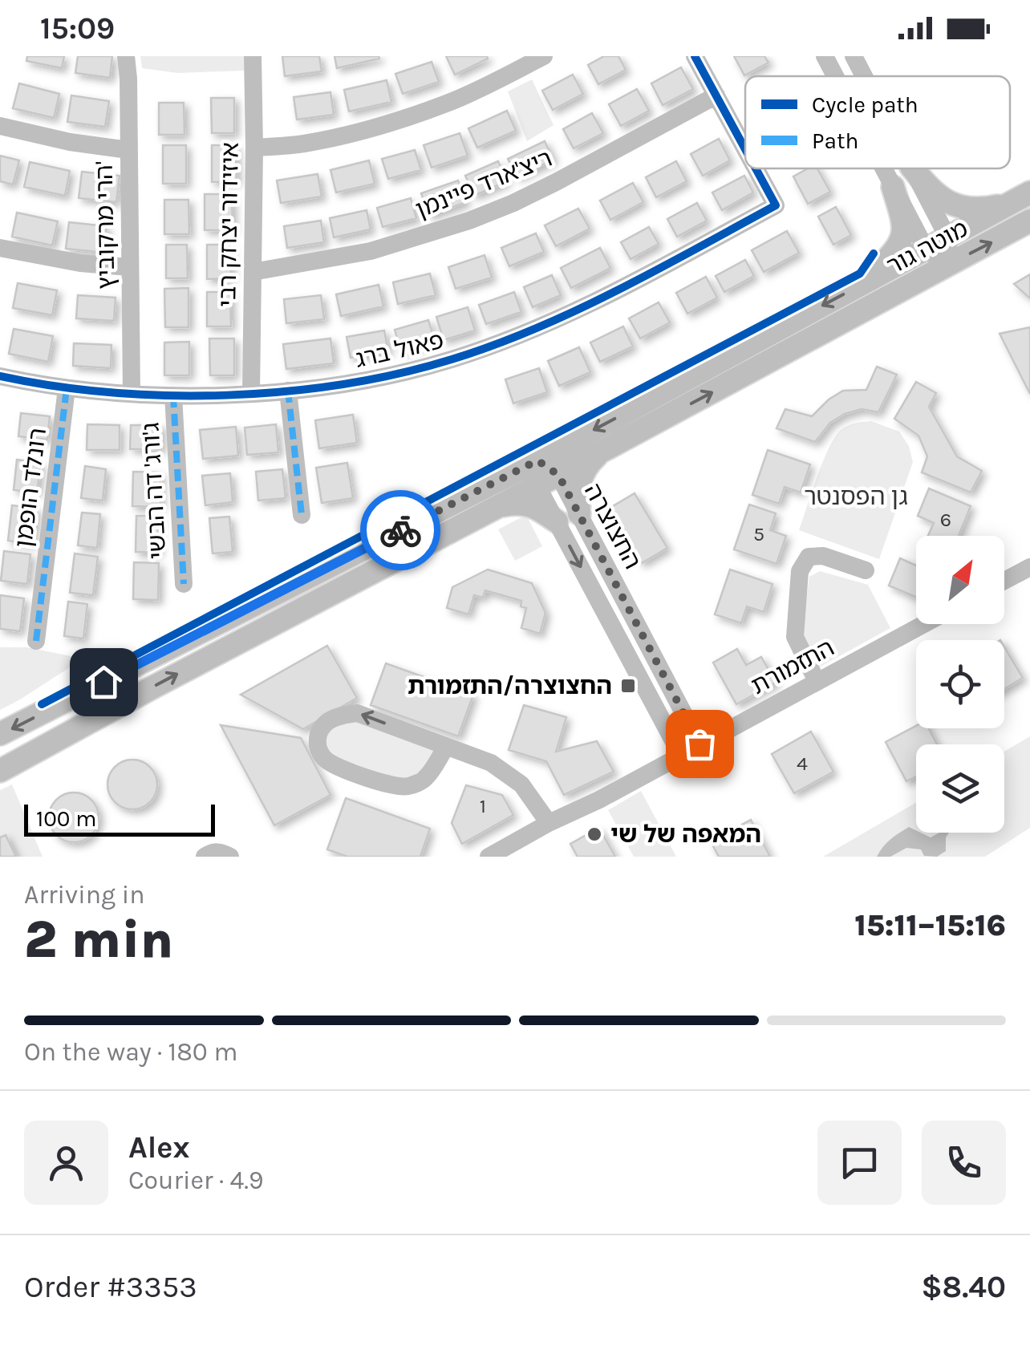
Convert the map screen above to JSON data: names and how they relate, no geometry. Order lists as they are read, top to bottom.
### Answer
{
  "streets": {
    "main road": ["מוטה גור"],
    "street": [
      "ריצ'ארד פיינמן",
      "איזידור יצחק רבי",
      "הרי מרקוביץ'",
      "פאול ברג",
      "רונלד הופמן",
      "ג'ורג' דה הבשי",
      "החצוצרה",
      "התזמורת"
    ]
  },
  "crossings": [
    ["ריצ'ארד פיינמן", "איזידור יצחק רבי"],
    ["ריצ'ארד פיינמן", "פאול ברג"],
    ["איזידור יצחק רבי", "פאול ברג"],
    ["הרי מרקוביץ'", "פאול ברג"],
    ["מוטה גור", "החצוצרה"],
    ["פאול ברג", "רונלד הופמן"],
    ["פאול ברג", "ג'ורג' דה הבשי"],
    ["החצוצרה", "התזמורת"]
  ],
  "parks": ["גן הפסנטר"],
  "places": {
    "transit": ["החצוצרה/התזמורת"],
    "other": ["המאפה של שי"]
  },
  "house_numbers": [
    "6",
    "5",
    "4",
    "1"
  ],
  "legend": ["Cycle path", "Path"],
  "scale_bar": "100 m",
  "north": "top right",
  "page": {
    "status": "15:09",
    "scale": "100 m",
    "heading": ["2 min", "Arriving in", "15:11–15:16"],
    "panel": [
      "Alex",
      "Courier · 4.9",
      "Order #3353",
      "$8.40"
    ],
    "bar": "On the way · 180 m"
  }
}
